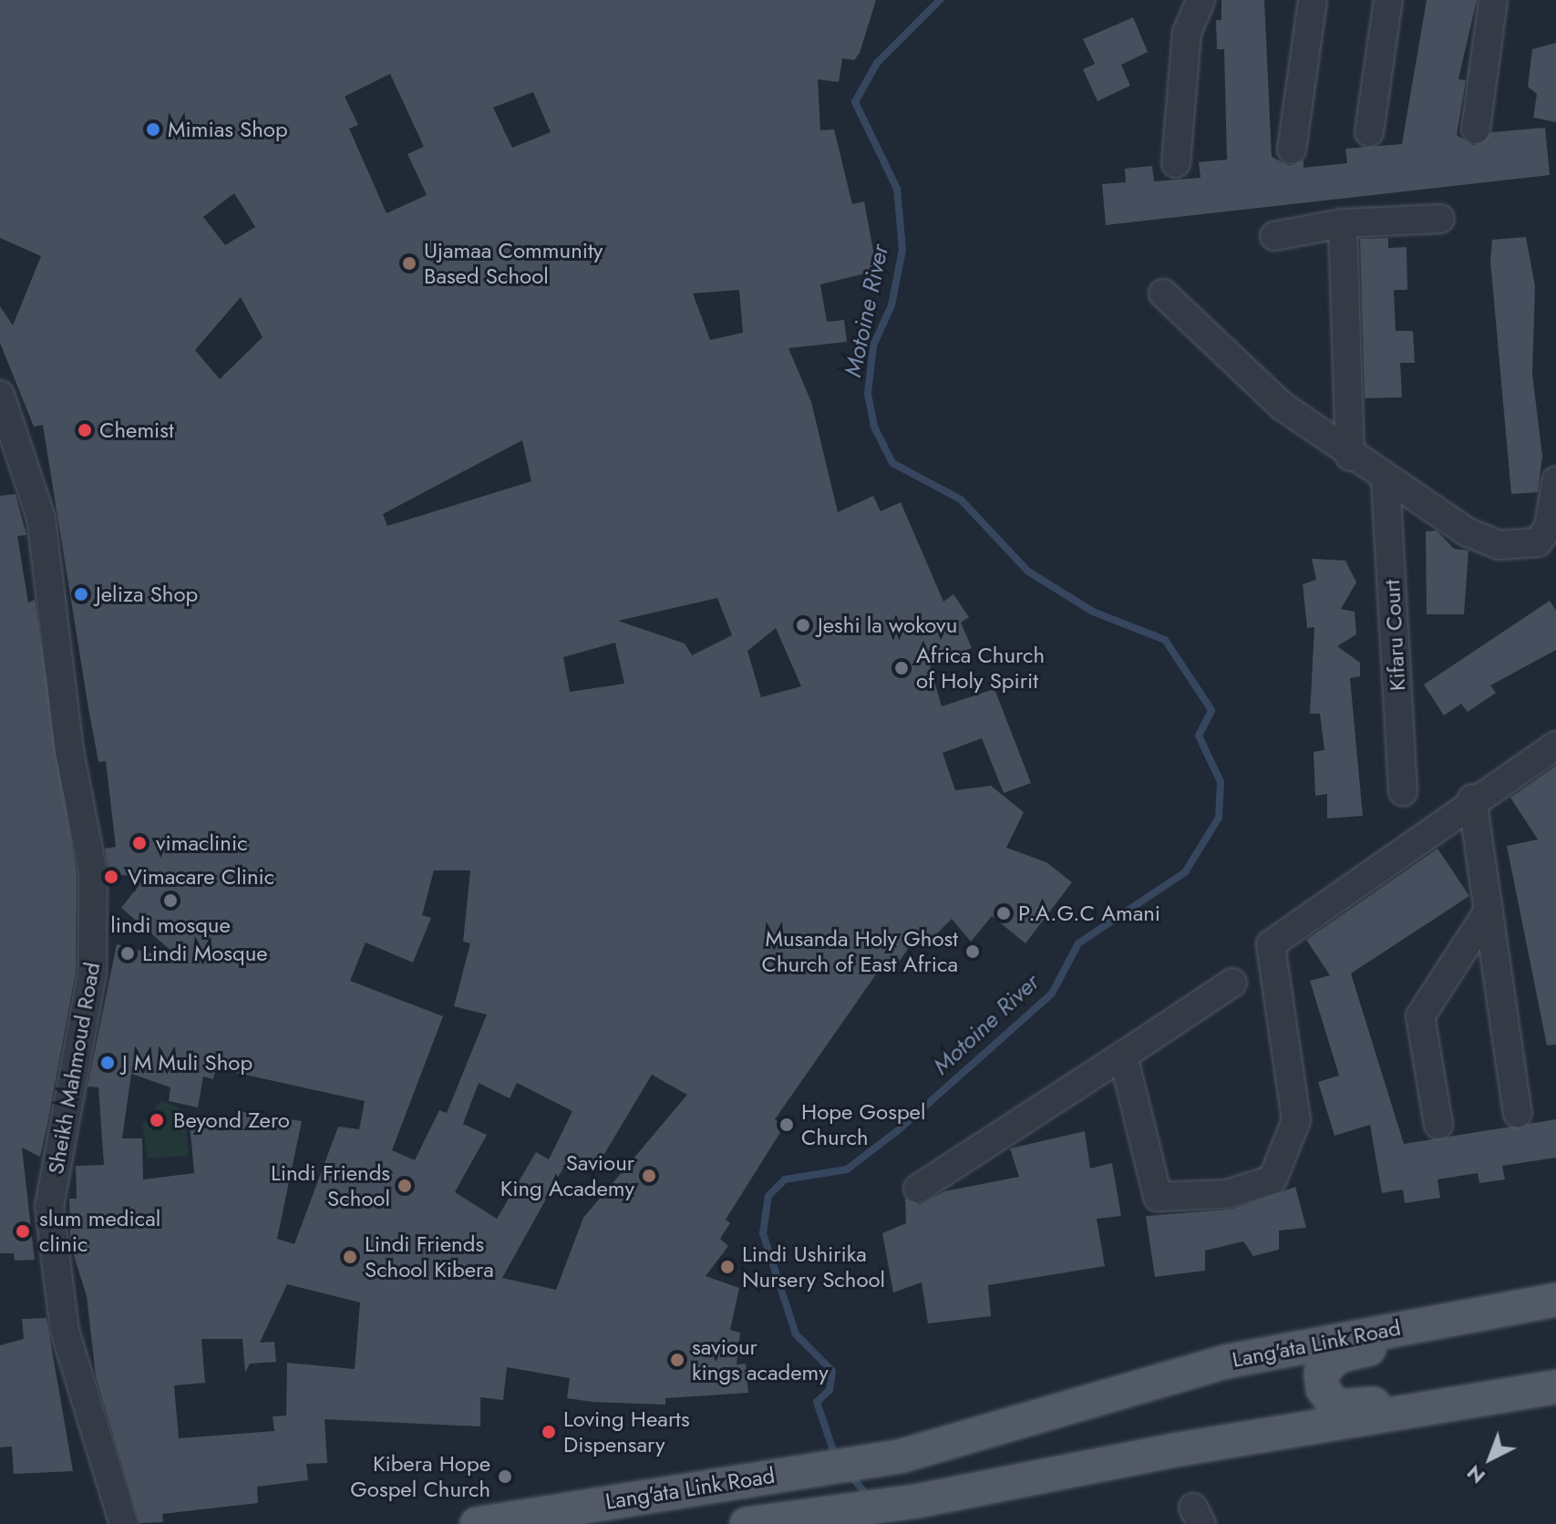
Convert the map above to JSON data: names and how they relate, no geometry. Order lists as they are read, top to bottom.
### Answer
{
  "streets": {
    "main road": ["Lang'ata Link Road"],
    "street": ["Kifaru Court", "Sheikh Mahmoud Road"]
  },
  "water": ["Motoine River"],
  "places": [
    "Mimias Shop",
    "Ujamaa Community Based School",
    "Chemist",
    "Jeliza Shop",
    "Jeshi la wokovu",
    "Africa Church of Holy Spirit",
    "vimaclinic",
    "Vimacare Clinic",
    "lindi mosque",
    "P.A.G.C Amani",
    "Musanda Holy Ghost Church of East Africa",
    "Lindi Mosque",
    "J M Muli Shop",
    "Beyond Zero",
    "Hope Gospel Church",
    "Saviour King Academy",
    "Lindi Friends School",
    "slum medical clinic",
    "Lindi Friends School Kibera",
    "Lindi Ushirika Nursery School",
    "saviour kings academy",
    "Loving Hearts Dispensary",
    "Kibera Hope Gospel Church"
  ],
  "north": "bottom left"
}
